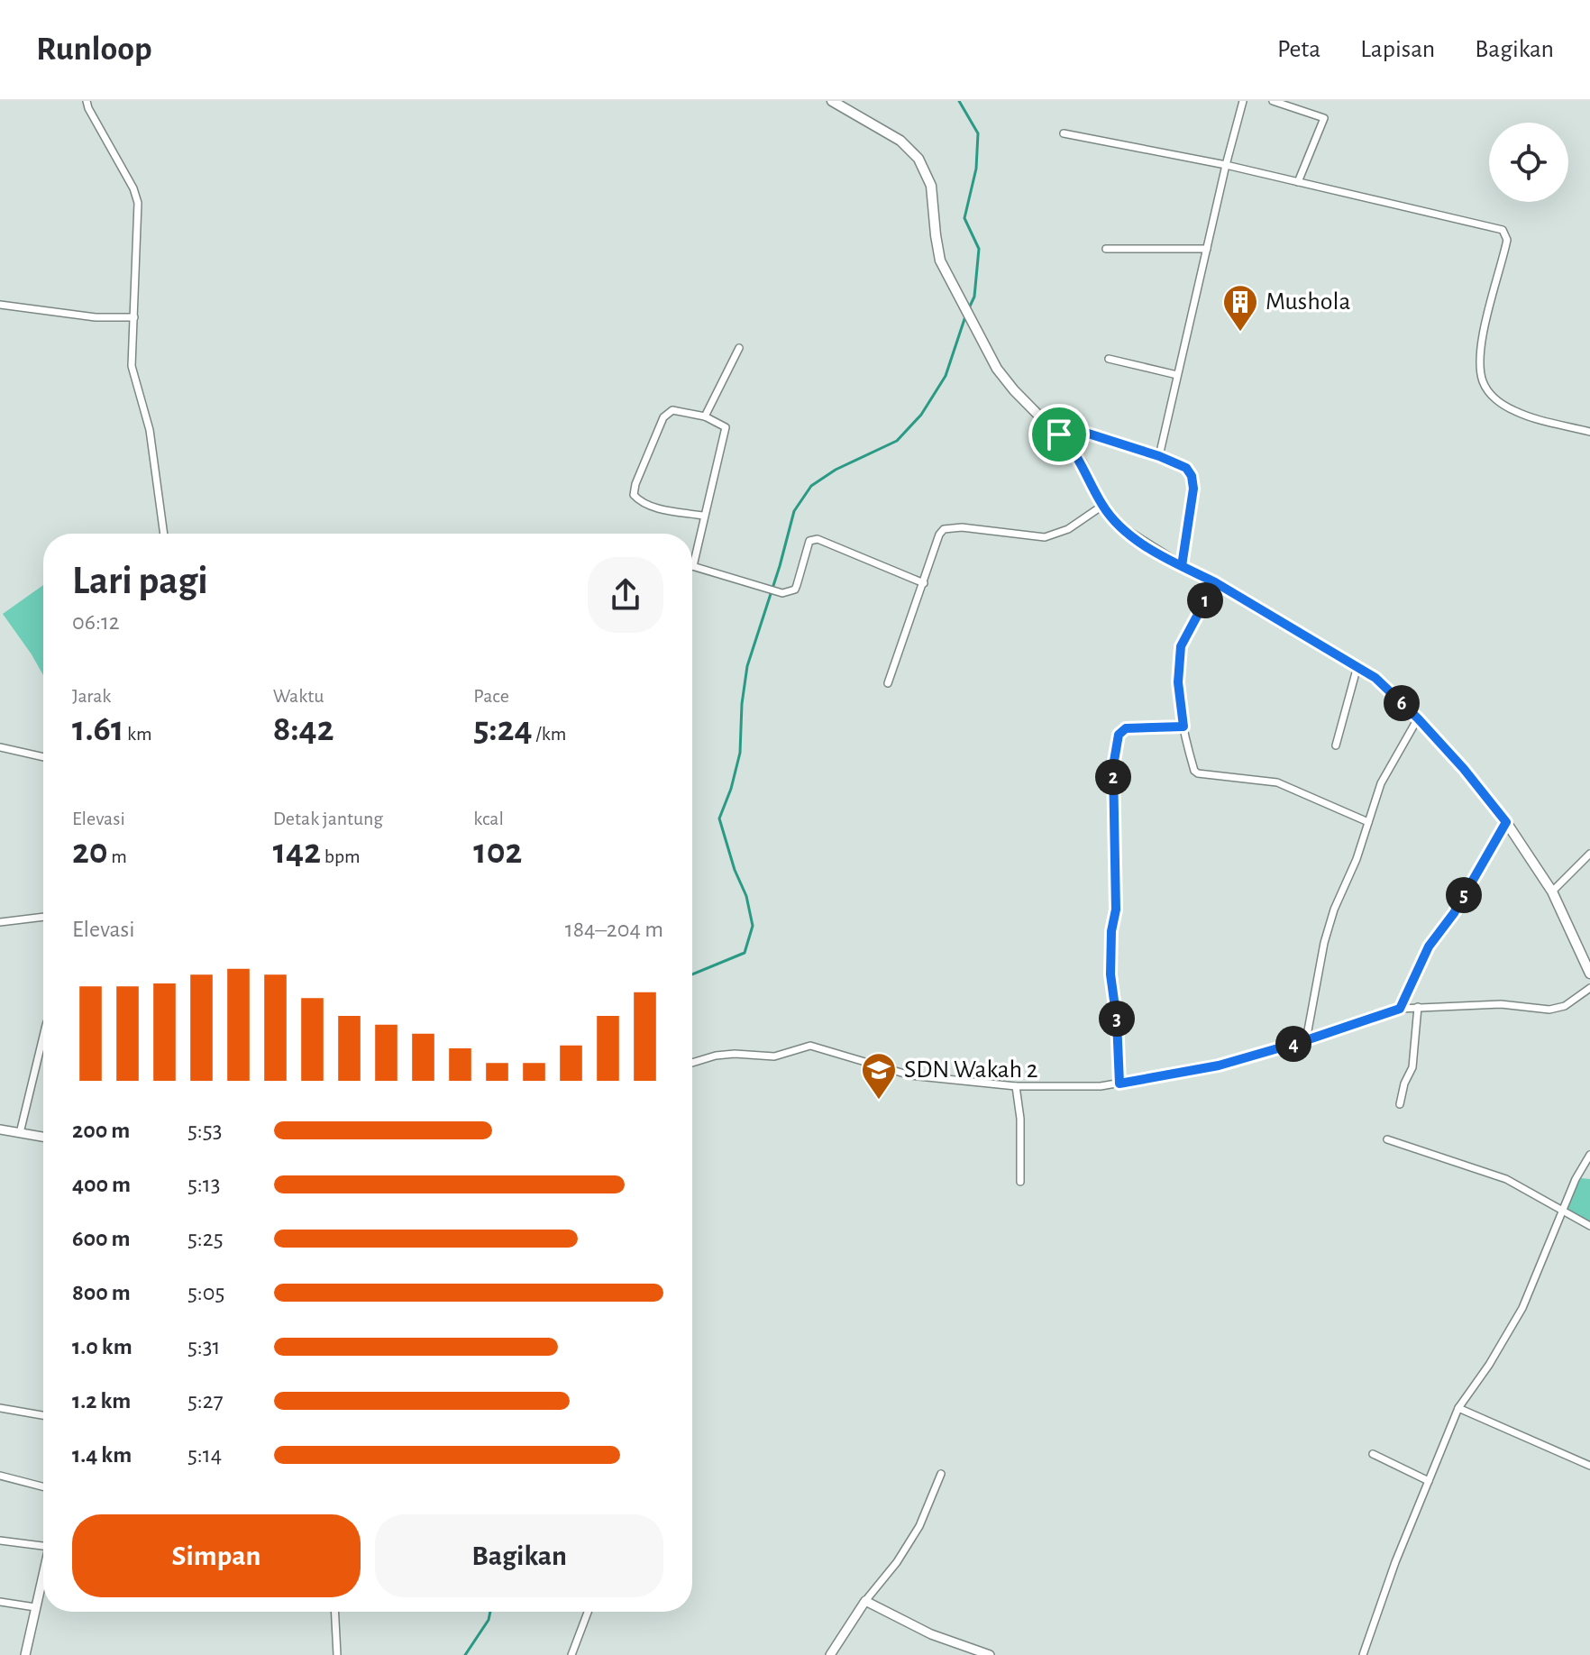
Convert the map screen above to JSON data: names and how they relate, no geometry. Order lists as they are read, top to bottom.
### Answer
{
  "places": {
    "building": ["Mushola"],
    "school or university": ["SDN Wakah 2"]
  },
  "page": {
    "header": "Runloop",
    "nav": ["Peta", "Lapisan", "Bagikan"],
    "heading": ["Lari pagi", "06:12"],
    "pins": [
      "1",
      "6",
      "2",
      "5",
      "3",
      "4"
    ],
    "stats": [
      ["Jarak", "1.61 km"],
      ["Waktu", "8:42"],
      ["Pace", "5:24 /km"],
      ["Elevasi", "20 m"],
      ["Detak jantung", "142 bpm"],
      ["kcal", "102"]
    ],
    "chart": ["Elevasi", "184–204 m"],
    "list": [
      {
        "name": "200 m",
        "note": "5:53"
      },
      {
        "name": "400 m",
        "note": "5:13"
      },
      {
        "name": "600 m",
        "note": "5:25"
      },
      {
        "name": "800 m",
        "note": "5:05"
      },
      {
        "name": "1.0 km",
        "note": "5:31"
      },
      {
        "name": "1.2 km",
        "note": "5:27"
      },
      {
        "name": "1.4 km",
        "note": "5:14"
      }
    ],
    "buttons": ["Simpan", "Bagikan"]
  }
}
